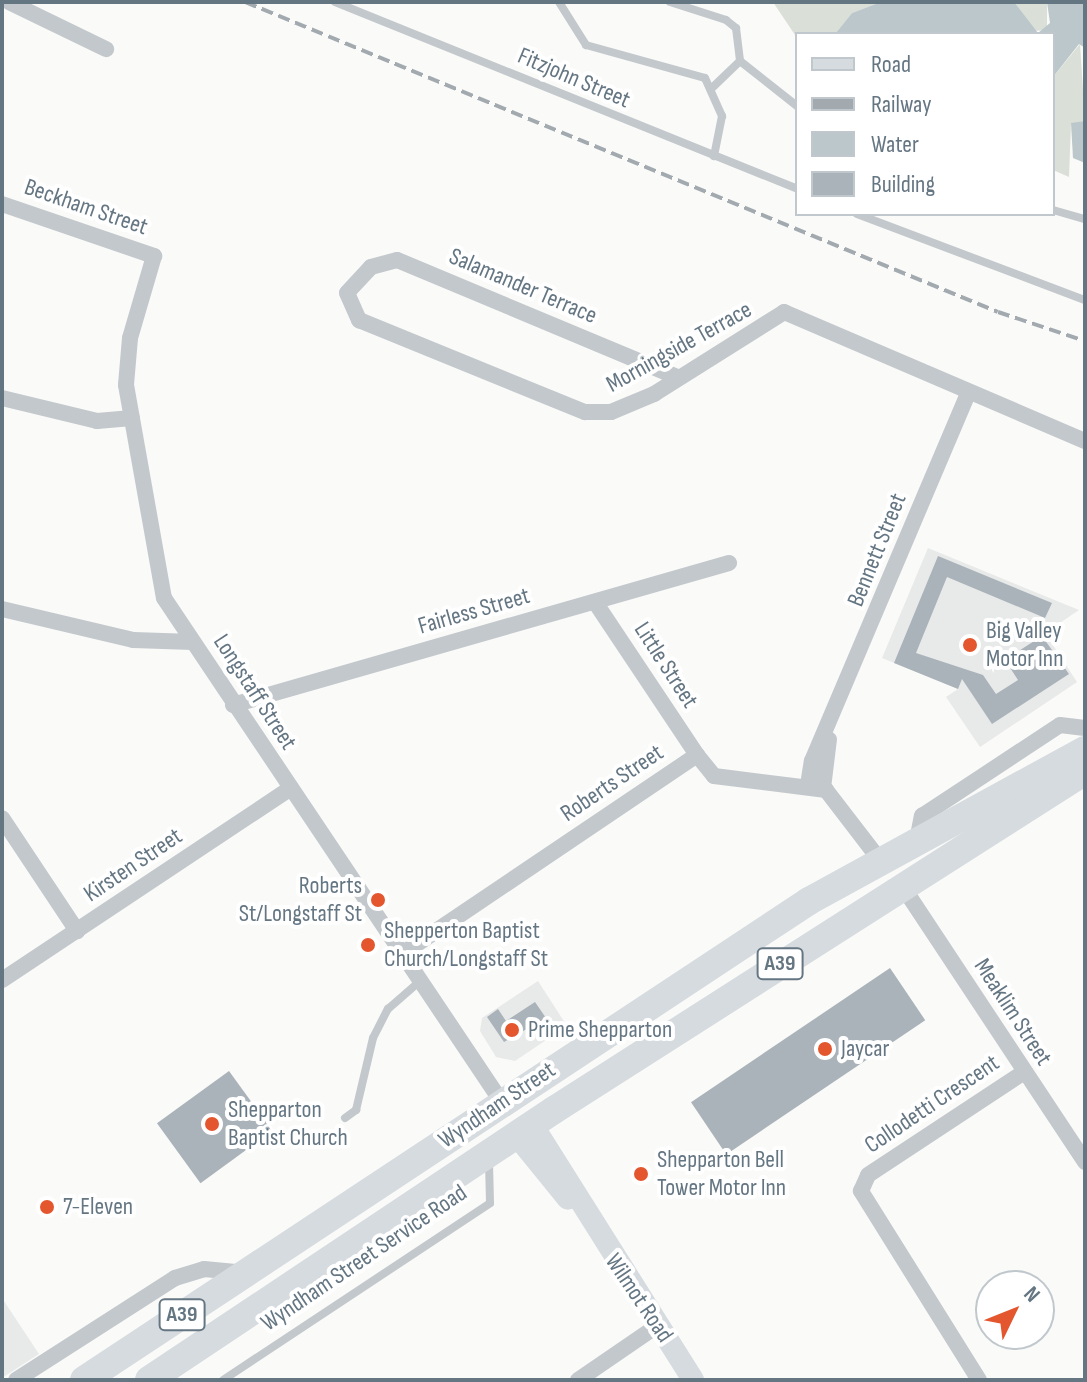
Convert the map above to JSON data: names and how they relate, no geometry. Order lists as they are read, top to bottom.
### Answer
{
  "streets": {
    "highway": ["A39", "Wyndham Street"],
    "street": [
      "Beckham Street",
      "Salamander Terrace",
      "Morningside Terrace",
      "Bennett Street",
      "Fairless Street",
      "Little Street",
      "Longstaff Street",
      "Roberts Street",
      "Kirsten Street",
      "Meaklim Street",
      "Collodetti Crescent",
      "Wilmot Road"
    ],
    "lane": ["Fitzjohn Street", "Wyndham Street Service Road"]
  },
  "crossings": [
    ["Beckham Street", "Longstaff Street"],
    ["Salamander Terrace", "Morningside Terrace"],
    ["Morningside Terrace", "Bennett Street"],
    ["Bennett Street", "Roberts Street"],
    ["Fairless Street", "Little Street"],
    ["Fairless Street", "Longstaff Street"],
    ["Little Street", "Roberts Street"],
    ["Longstaff Street", "Roberts Street"],
    ["Longstaff Street", "Kirsten Street"],
    ["Longstaff Street", "Wyndham Street"],
    ["Meaklim Street", "Collodetti Crescent"],
    ["Meaklim Street", "Wyndham Street"],
    ["Wyndham Street", "Wyndham Street Service Road"],
    ["Wyndham Street", "Wilmot Road"]
  ],
  "places": [
    "Big Valley Motor Inn",
    "Roberts St/Longstaff St",
    "Shepperton Baptist Church/Longstaff St",
    "Prime Shepparton",
    "Jaycar",
    "Shepparton Baptist Church",
    "Shepparton Bell Tower Motor Inn",
    "7-Eleven"
  ],
  "legend": [
    "Road",
    "Railway",
    "Water",
    "Building"
  ],
  "north": "top right"
}
